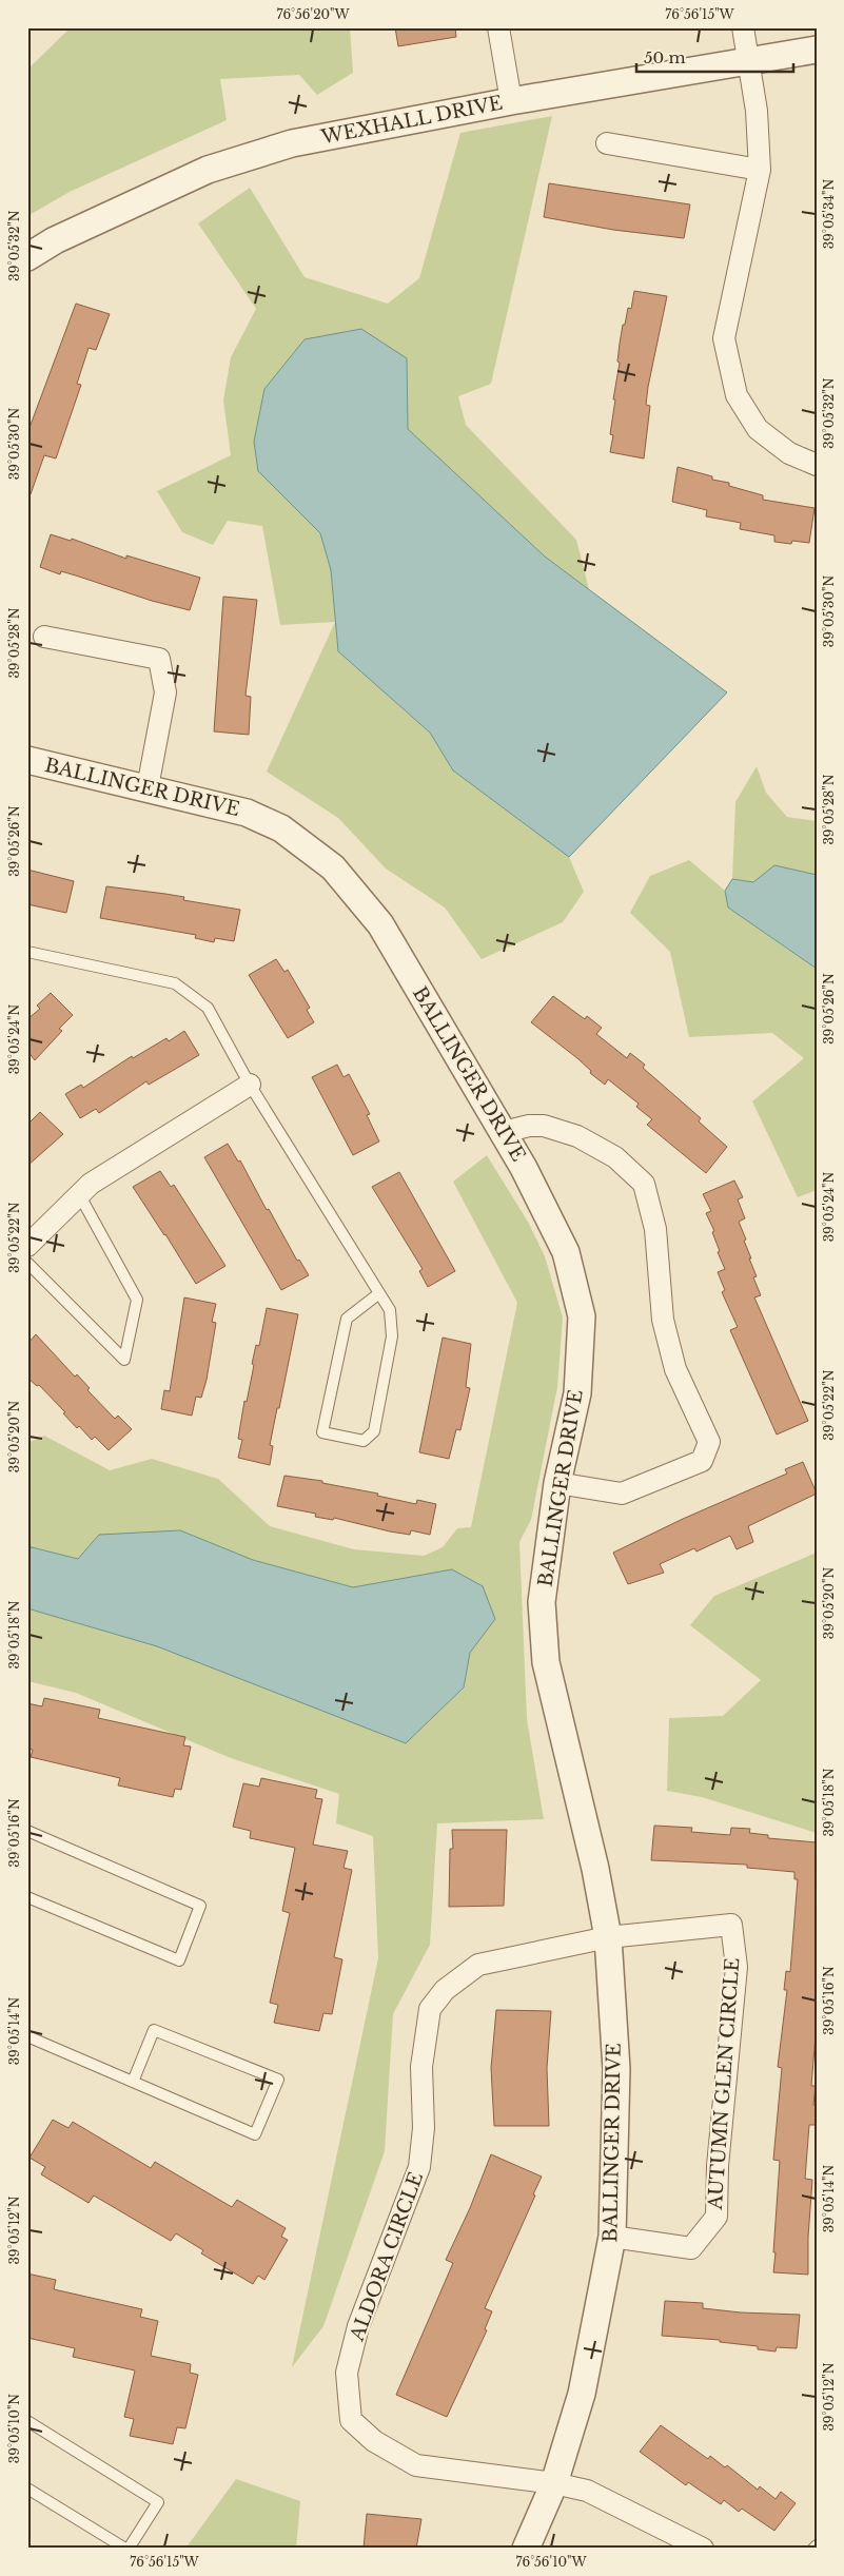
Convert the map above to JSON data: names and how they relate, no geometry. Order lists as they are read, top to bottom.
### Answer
{
  "streets": {
    "street": [
      "WEXHALL DRIVE",
      "BALLINGER DRIVE",
      "AUTUMN GLEN CIRCLE",
      "ALDORA CIRCLE"
    ]
  },
  "crossings": [
    ["BALLINGER DRIVE", "AUTUMN GLEN CIRCLE"],
    ["BALLINGER DRIVE", "ALDORA CIRCLE"],
    ["AUTUMN GLEN CIRCLE", "ALDORA CIRCLE"]
  ],
  "scale_bar": "50 m",
  "coordinates": [
    "76°56'20\"W",
    "76°56'15\"W",
    "39°05'34\"N",
    "39°05'32\"N",
    "39°05'30\"N",
    "39°05'28\"N",
    "39°05'26\"N",
    "39°05'24\"N",
    "39°05'22\"N",
    "39°05'20\"N",
    "39°05'18\"N",
    "39°05'16\"N",
    "39°05'14\"N",
    "39°05'12\"N",
    "39°05'10\"N",
    "76°56'10\"W"
  ]
}
